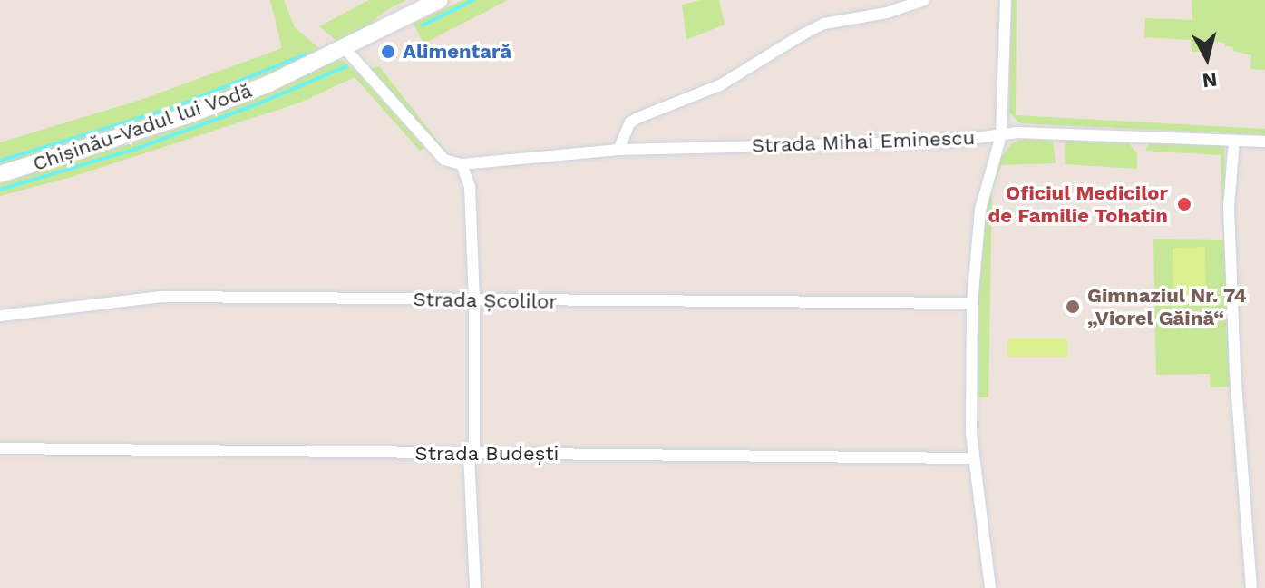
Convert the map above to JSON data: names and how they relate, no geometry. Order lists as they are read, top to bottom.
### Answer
{
  "streets": {
    "main road": ["Chișinău-Vadul lui Vodă"],
    "street": ["Strada Mihai Eminescu", "Strada Școlilor", "Strada Budești"]
  },
  "places": ["Alimentară", "Oficiul Medicilor de Familie Tohatin", "Gimnaziul Nr. 74 „Viorel Găină“"],
  "north": "bottom"
}
